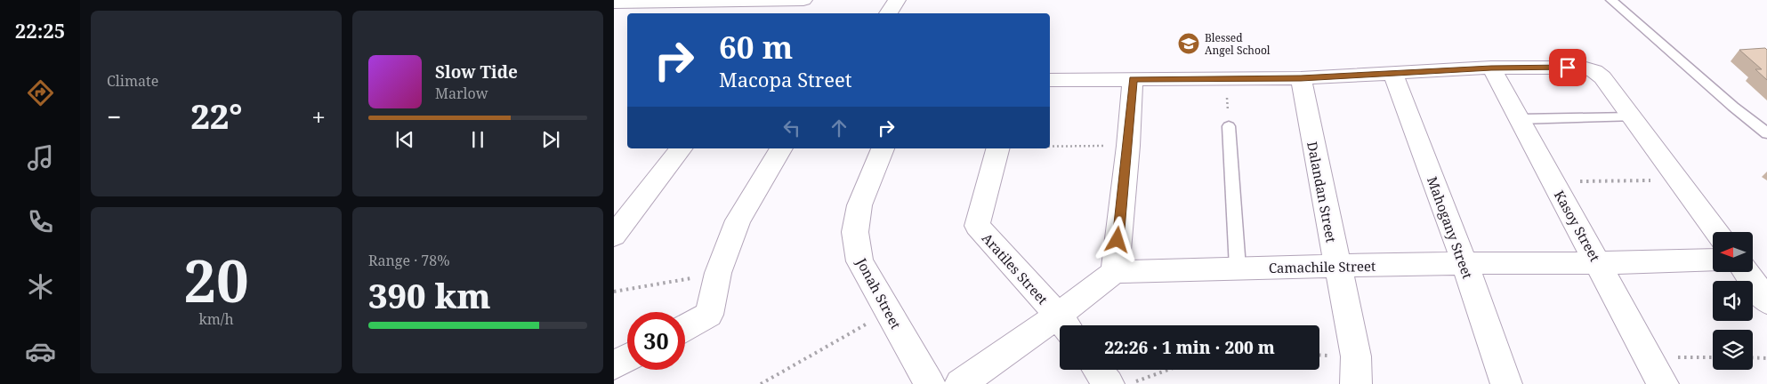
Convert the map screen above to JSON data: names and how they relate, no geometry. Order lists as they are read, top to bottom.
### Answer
{
  "streets": {
    "street": [
      "Dalandan Street",
      "Kasoy Street",
      "Mahogany Street",
      "Camachile Street",
      "Aratiles Street",
      "Jonah Street"
    ]
  },
  "crossings": [
    ["Dalandan Street", "Camachile Street"],
    ["Kasoy Street", "Camachile Street"],
    ["Mahogany Street", "Camachile Street"]
  ],
  "places": {
    "school or university": ["Blessed Angel School"]
  },
  "north": "left",
  "page": {
    "tabs": "22:25",
    "tile": [
      "Climate",
      ["20", "km/h"],
      ["Range · 78%", "390 km"]
    ],
    "turn": ["60 m", "Macopa Street"],
    "song": ["Slow Tide", "Marlow"],
    "heat": ["−", "22°", "+"],
    "limit": "30",
    "trip": "22:26 · 1 min · 200 m"
  }
}
